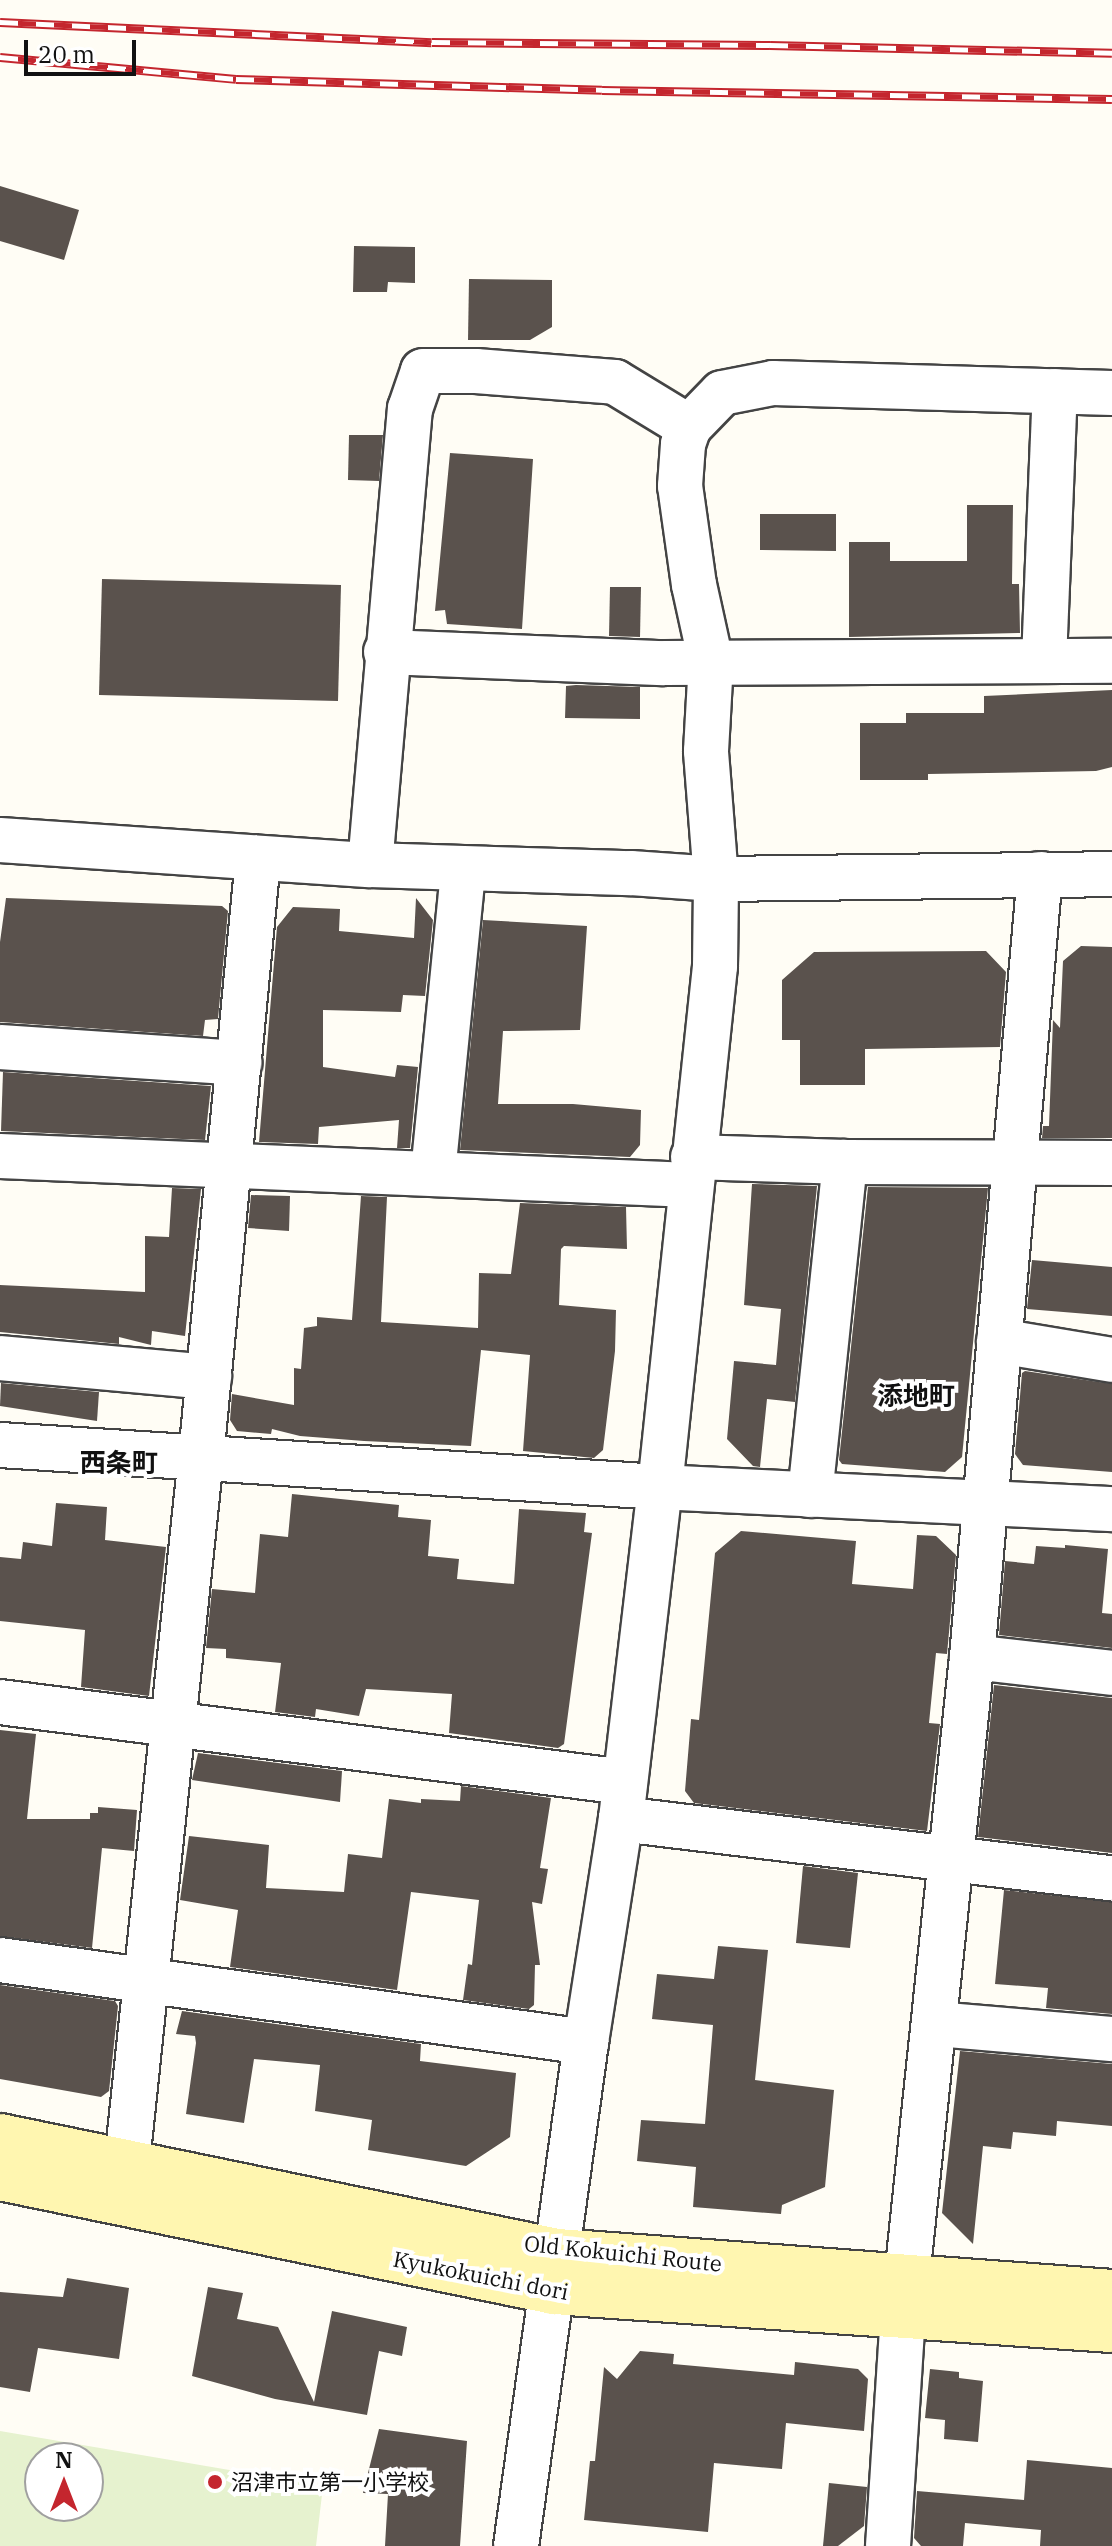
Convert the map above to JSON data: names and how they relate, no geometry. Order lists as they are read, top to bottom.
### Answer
{
  "streets": {
    "main road": ["Old Kokuichi Route", "Kyukokuichi dori"]
  },
  "crossings": [
    ["Old Kokuichi Route", "Kyukokuichi dori"]
  ],
  "districts": ["添地町", "西条町"],
  "places": ["沼津市立第一小学校"],
  "scale_bar": "20 m",
  "north": "top"
}
